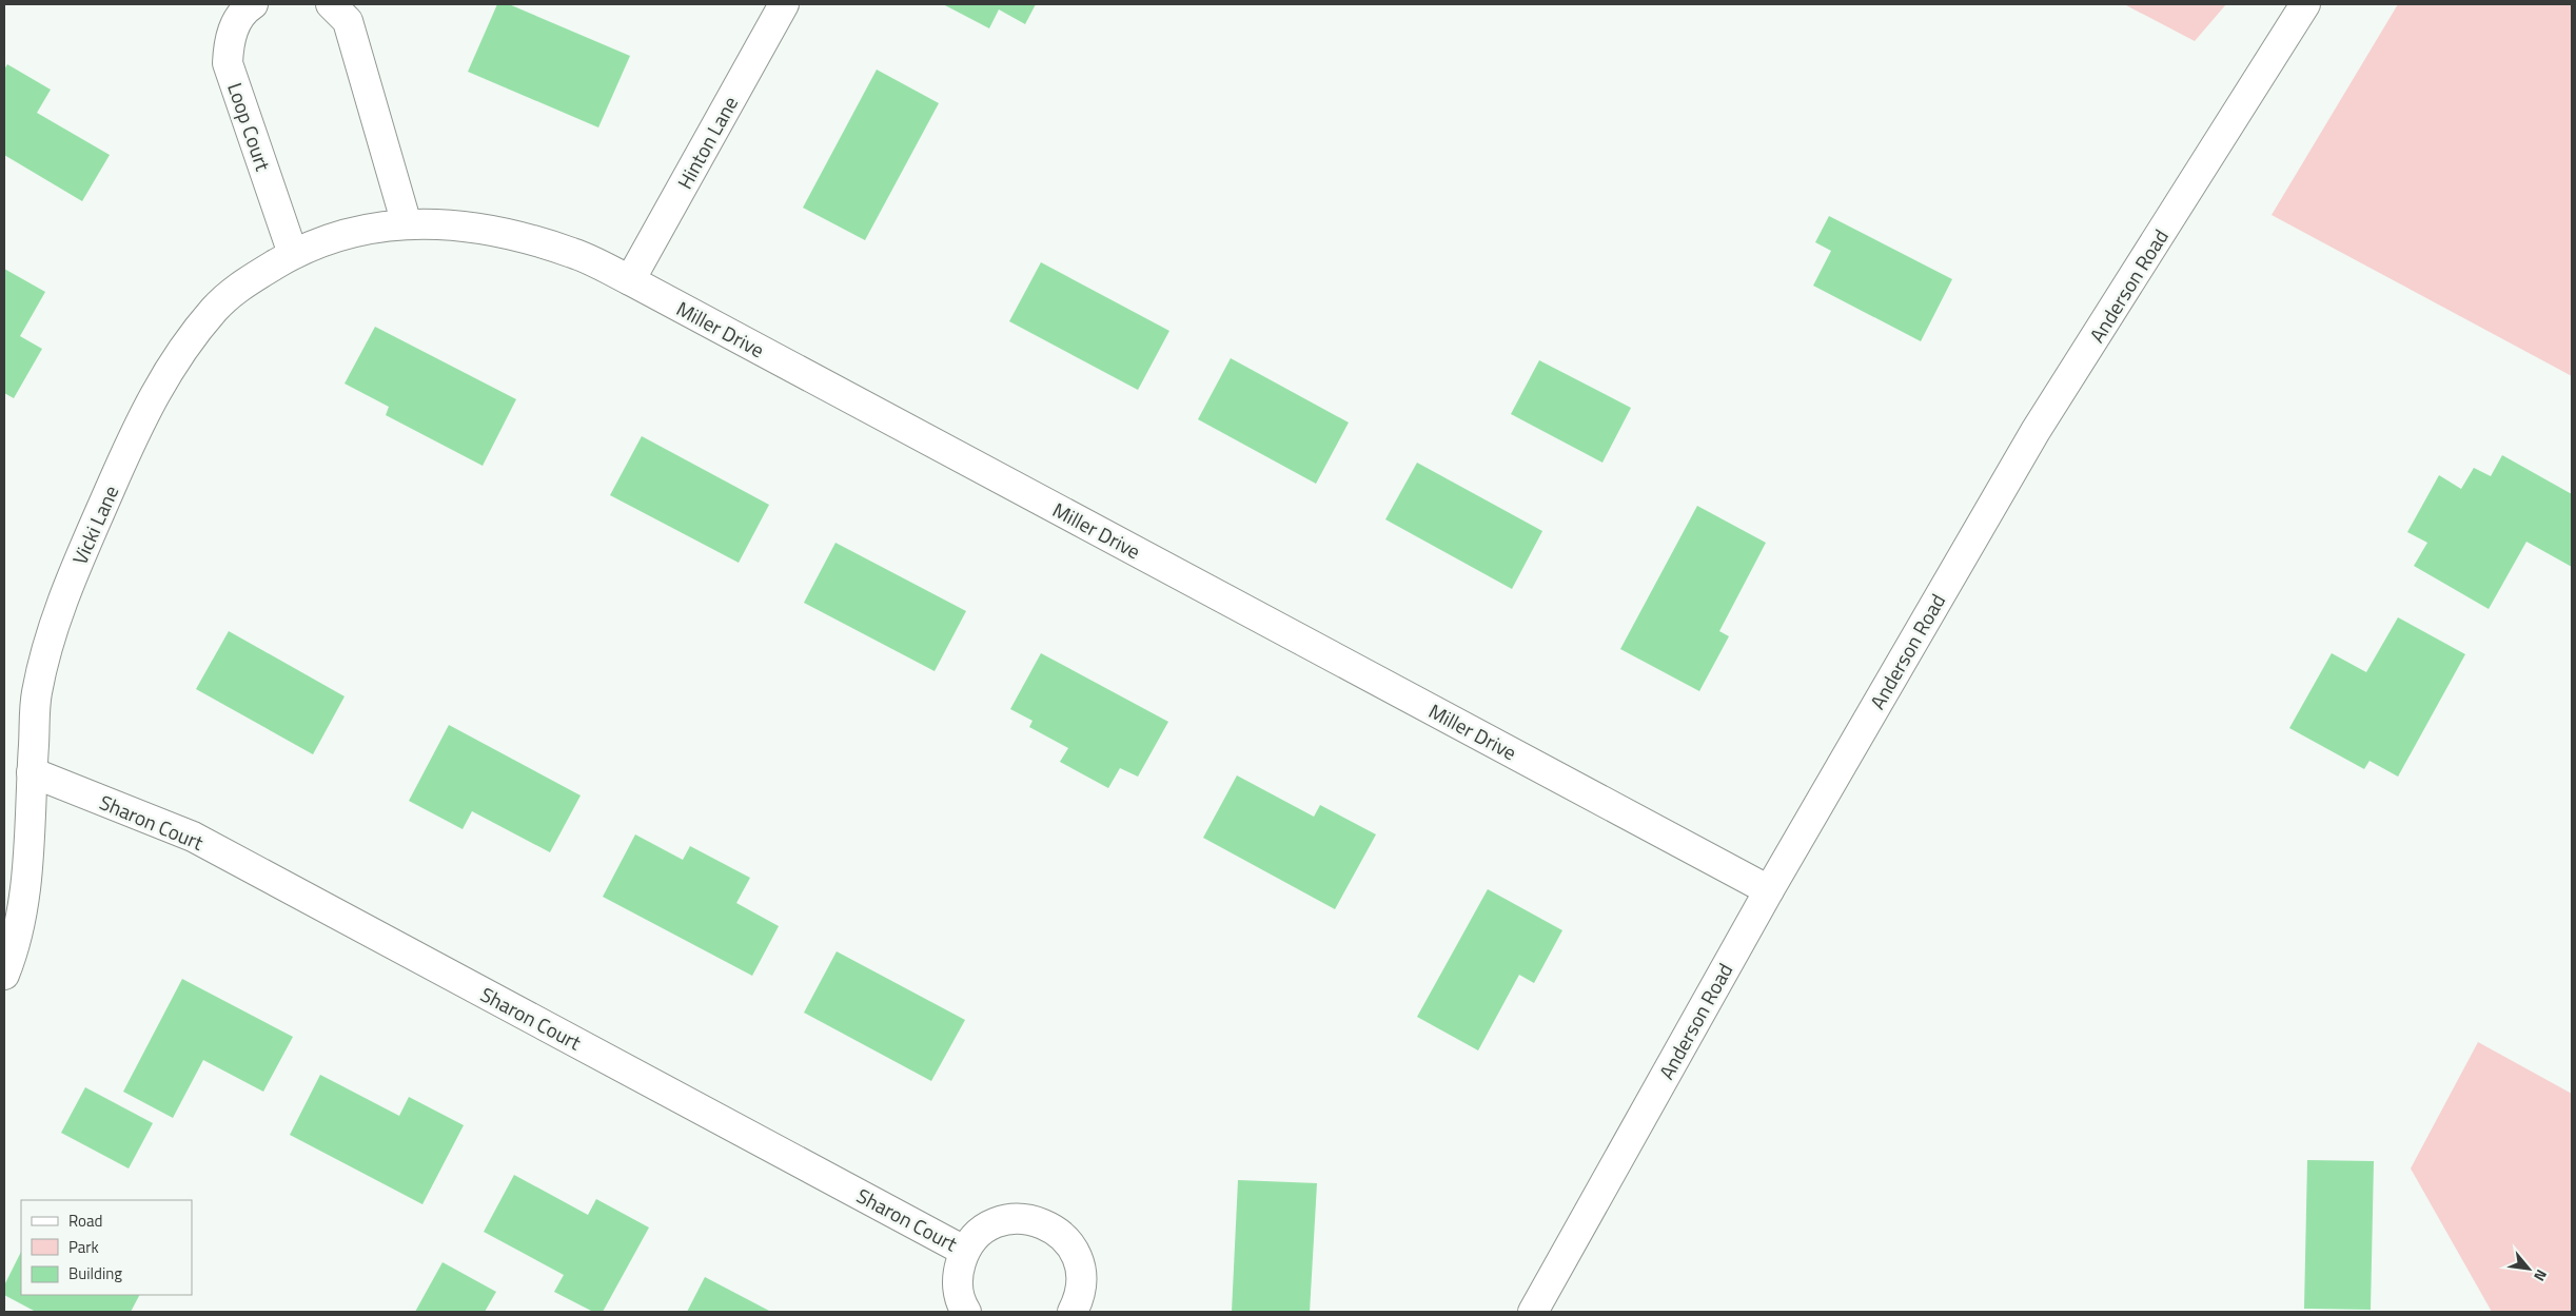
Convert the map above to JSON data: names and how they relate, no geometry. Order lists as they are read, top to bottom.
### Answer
{
  "streets": {
    "street": [
      "Loop Court",
      "Hinton Lane",
      "Anderson Road",
      "Miller Drive",
      "Vicki Lane",
      "Sharon Court"
    ]
  },
  "crossings": [
    ["Loop Court", "Vicki Lane"],
    ["Hinton Lane", "Miller Drive"],
    ["Anderson Road", "Miller Drive"],
    ["Miller Drive", "Vicki Lane"],
    ["Vicki Lane", "Sharon Court"]
  ],
  "legend": ["Road", "Park", "Building"],
  "north": "bottom right"
}
